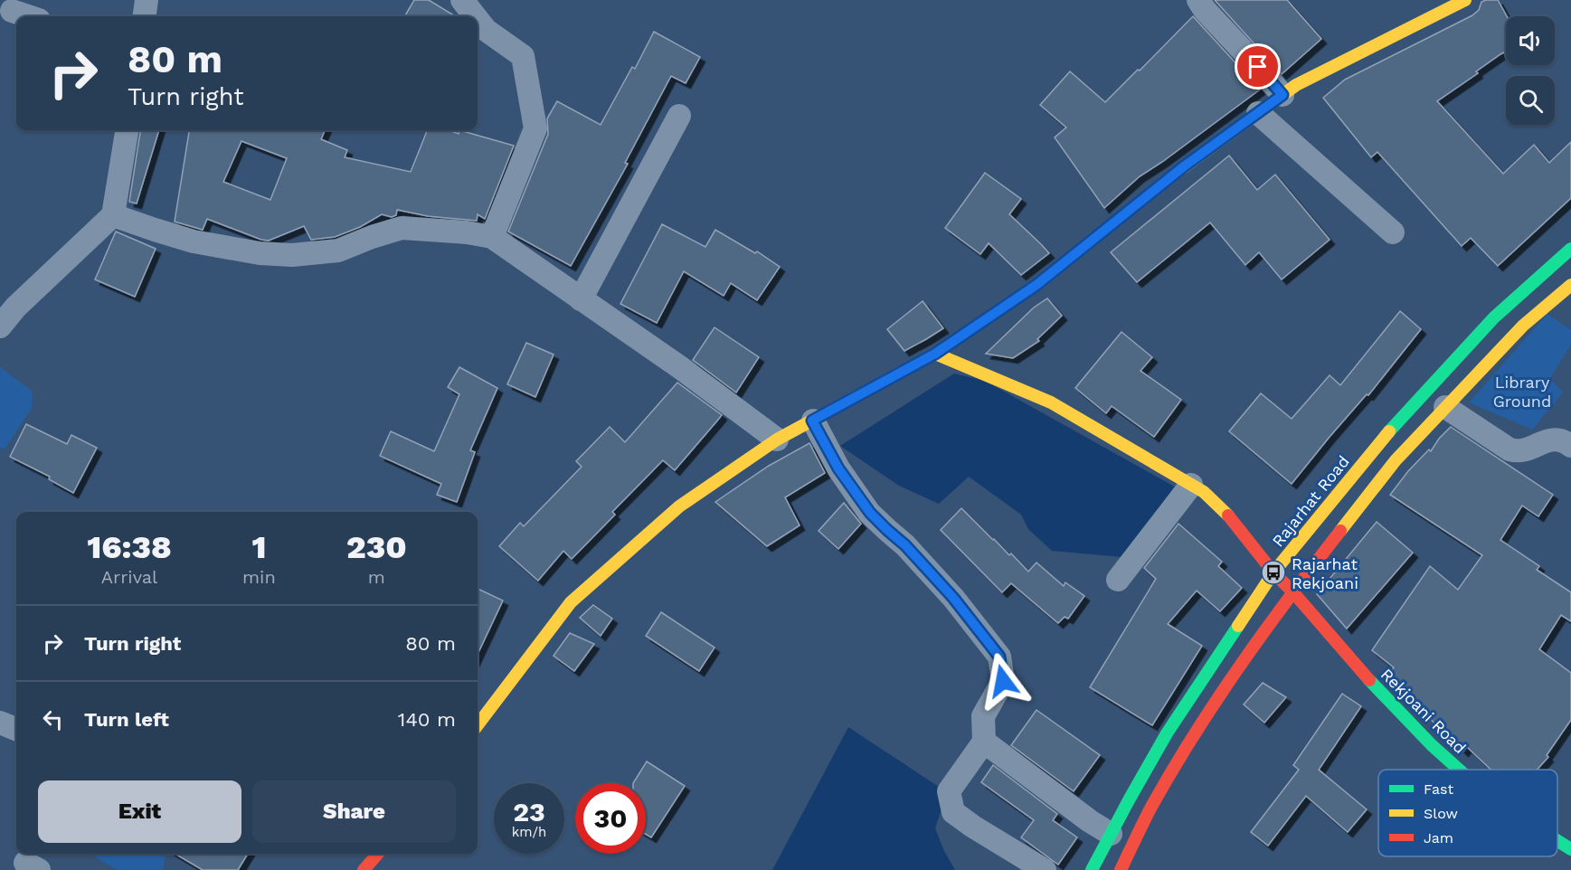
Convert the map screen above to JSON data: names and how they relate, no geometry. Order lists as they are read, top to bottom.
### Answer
{
  "streets": {
    "street": ["Rajarhat Road", "Rekjoani Road"]
  },
  "crossings": [
    ["Rajarhat Road", "Rekjoani Road"]
  ],
  "parks": ["Library Ground"],
  "places": {
    "bus stop": ["Rajarhat Rekjoani"]
  },
  "legend": ["Fast", "Slow", "Jam"],
  "page": {
    "turn": ["80 m", "Turn right"],
    "eta": [
      "16:38",
      "Arrival",
      "1",
      "min",
      "230",
      "m"
    ],
    "list": [
      {
        "name": "Turn right",
        "value": "80 m"
      },
      {
        "name": "Turn left",
        "value": "140 m"
      }
    ],
    "buttons": ["Exit", "Share"],
    "speed": "23 km/h",
    "limit": "30"
  }
}
